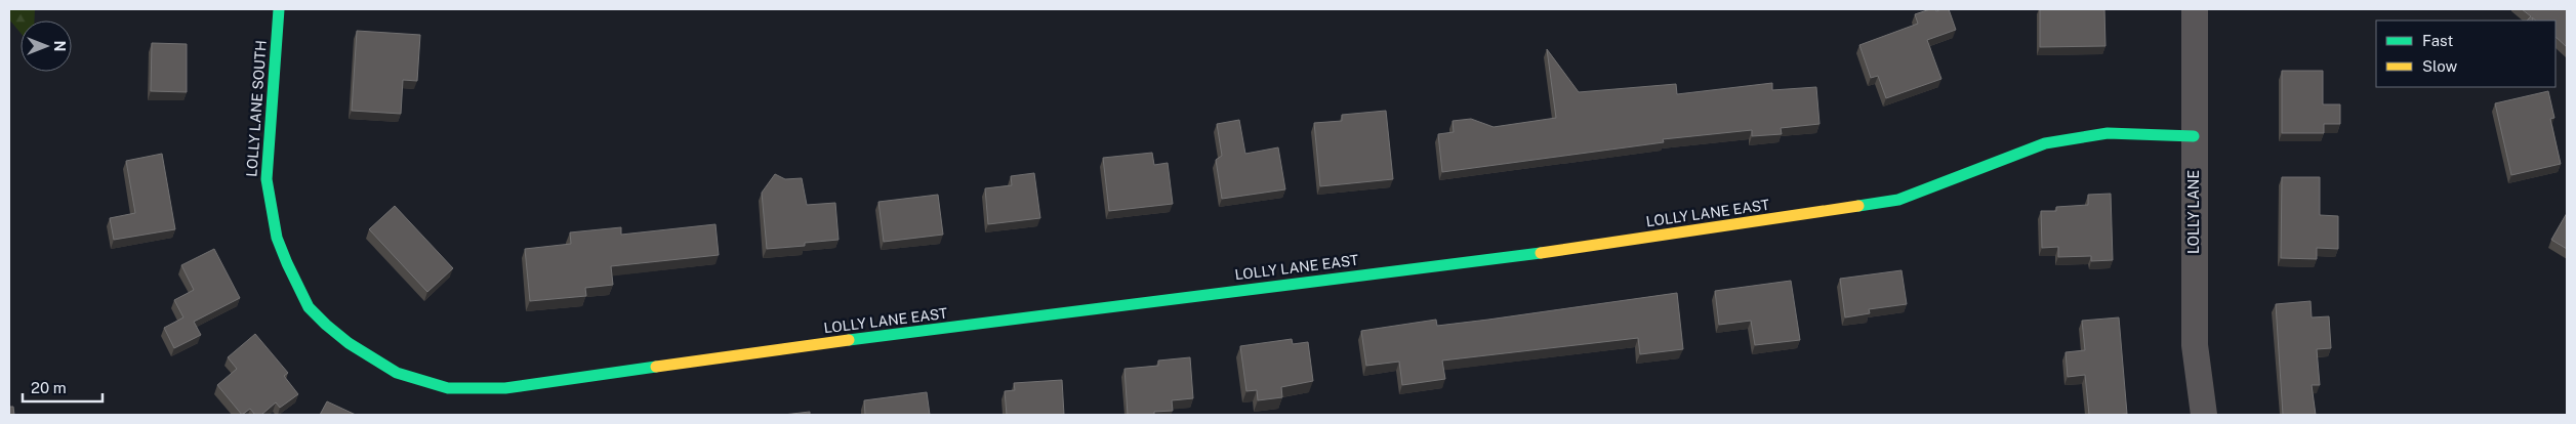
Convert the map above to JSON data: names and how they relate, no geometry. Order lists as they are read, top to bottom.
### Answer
{
  "streets": {
    "street": ["LOLLY LANE SOUTH", "LOLLY LANE", "LOLLY LANE EAST"]
  },
  "crossings": [
    ["LOLLY LANE SOUTH", "LOLLY LANE EAST"],
    ["LOLLY LANE", "LOLLY LANE EAST"]
  ],
  "legend": ["Fast", "Slow"],
  "scale_bar": "20 m",
  "north": "right"
}
